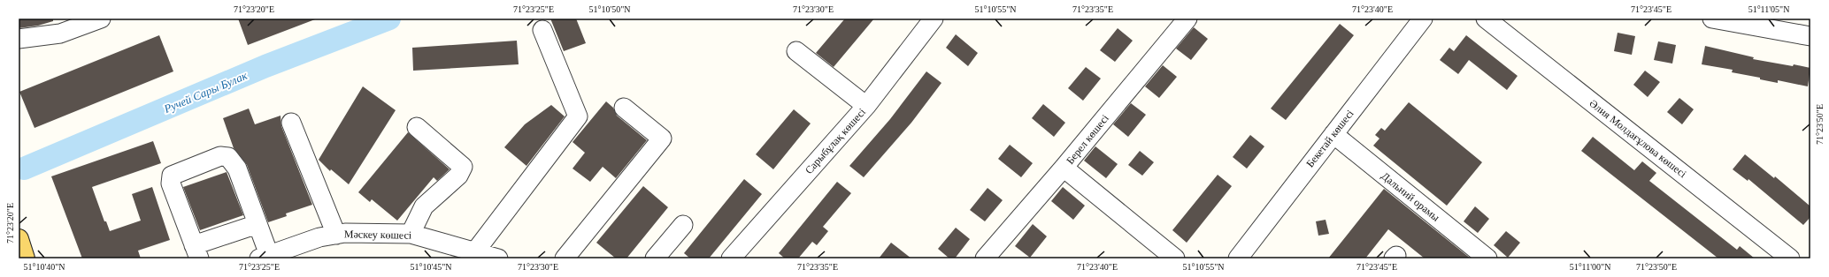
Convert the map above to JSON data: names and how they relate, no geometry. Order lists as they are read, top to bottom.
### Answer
{
  "streets": {
    "street": [
      "Бекетай көшесі",
      "Әлия Молдағұлова көшесі",
      "Берел көшесі",
      "Сарыбұлақ көшесі",
      "Дальний орамы",
      "Мәскеу көшесі"
    ]
  },
  "crossings": [
    ["Бекетай көшесі", "Дальний орамы"]
  ],
  "water": ["Ручей Сары Булак"],
  "coordinates": [
    "71°23'20\"E",
    "71°23'25\"E",
    "51°10'50\"N",
    "71°23'30\"E",
    "51°10'55\"N",
    "71°23'35\"E",
    "71°23'40\"E",
    "71°23'45\"E",
    "51°11'05\"N",
    "71°23'50\"E",
    "51°10'40\"N",
    "51°10'45\"N",
    "51°11'00\"N"
  ]
}
